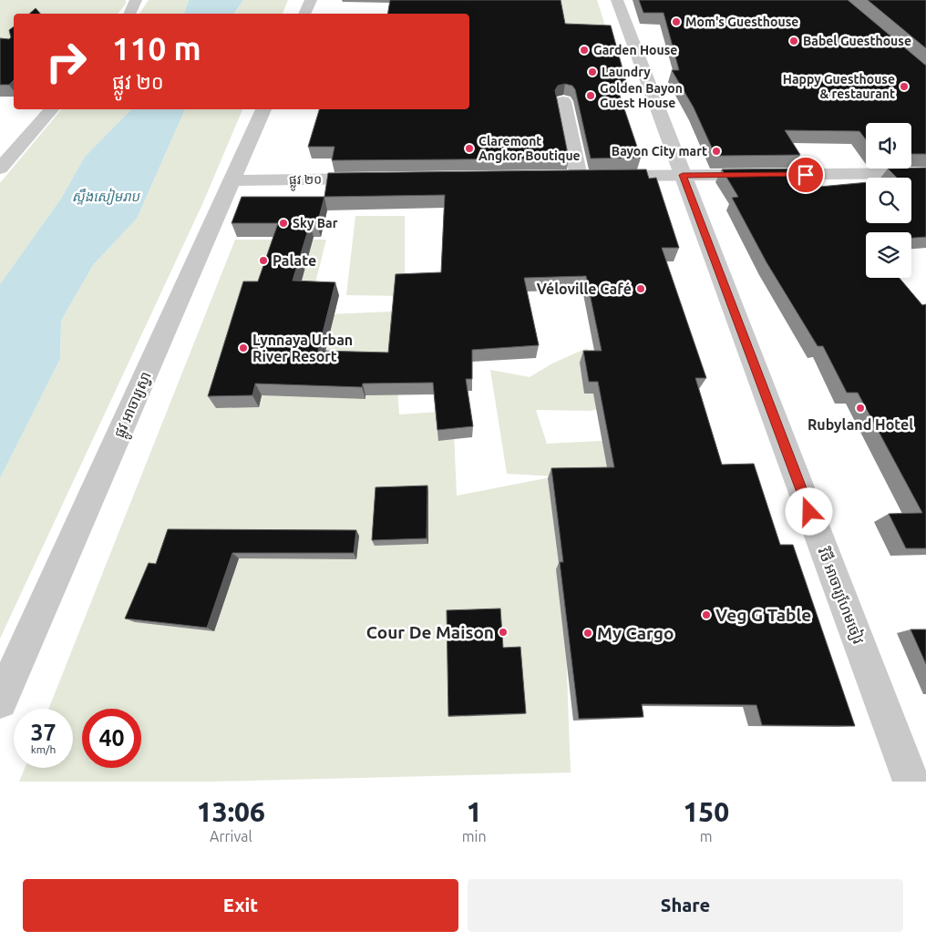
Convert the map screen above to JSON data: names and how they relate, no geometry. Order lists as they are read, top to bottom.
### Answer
{
  "streets": {
    "street": ["ផ្លូវ ២០", "ផ្លូវ អាចារ្យស្វា", "វិថី អាចារ្យហែមចៀវ"]
  },
  "crossings": [
    ["ផ្លូវ ២០", "ផ្លូវ អាចារ្យស្វា"]
  ],
  "water": ["ស្ទឹងសៀមរាប"],
  "places": [
    "Mom's Guesthouse",
    "Babel Guesthouse",
    "Garden House",
    "Laundry",
    "Happy Guesthouse & restaurant",
    "Golden Bayon Guest House",
    "Claremont Angkor Boutique",
    "Bayon City mart",
    "Sky Bar",
    "Palate",
    "Véloville Café",
    "Lynnaya Urban River Resort",
    "Rubyland Hotel",
    "Veg G Table",
    "Cour De Maison",
    "My Cargo"
  ],
  "page": {
    "turn": ["110 m", "ផ្លូវ ២០"],
    "speed": "37 km/h",
    "limit": "40",
    "eta": [
      "13:06",
      "Arrival",
      "1",
      "min",
      "150",
      "m"
    ],
    "buttons": ["Exit", "Share"]
  }
}
